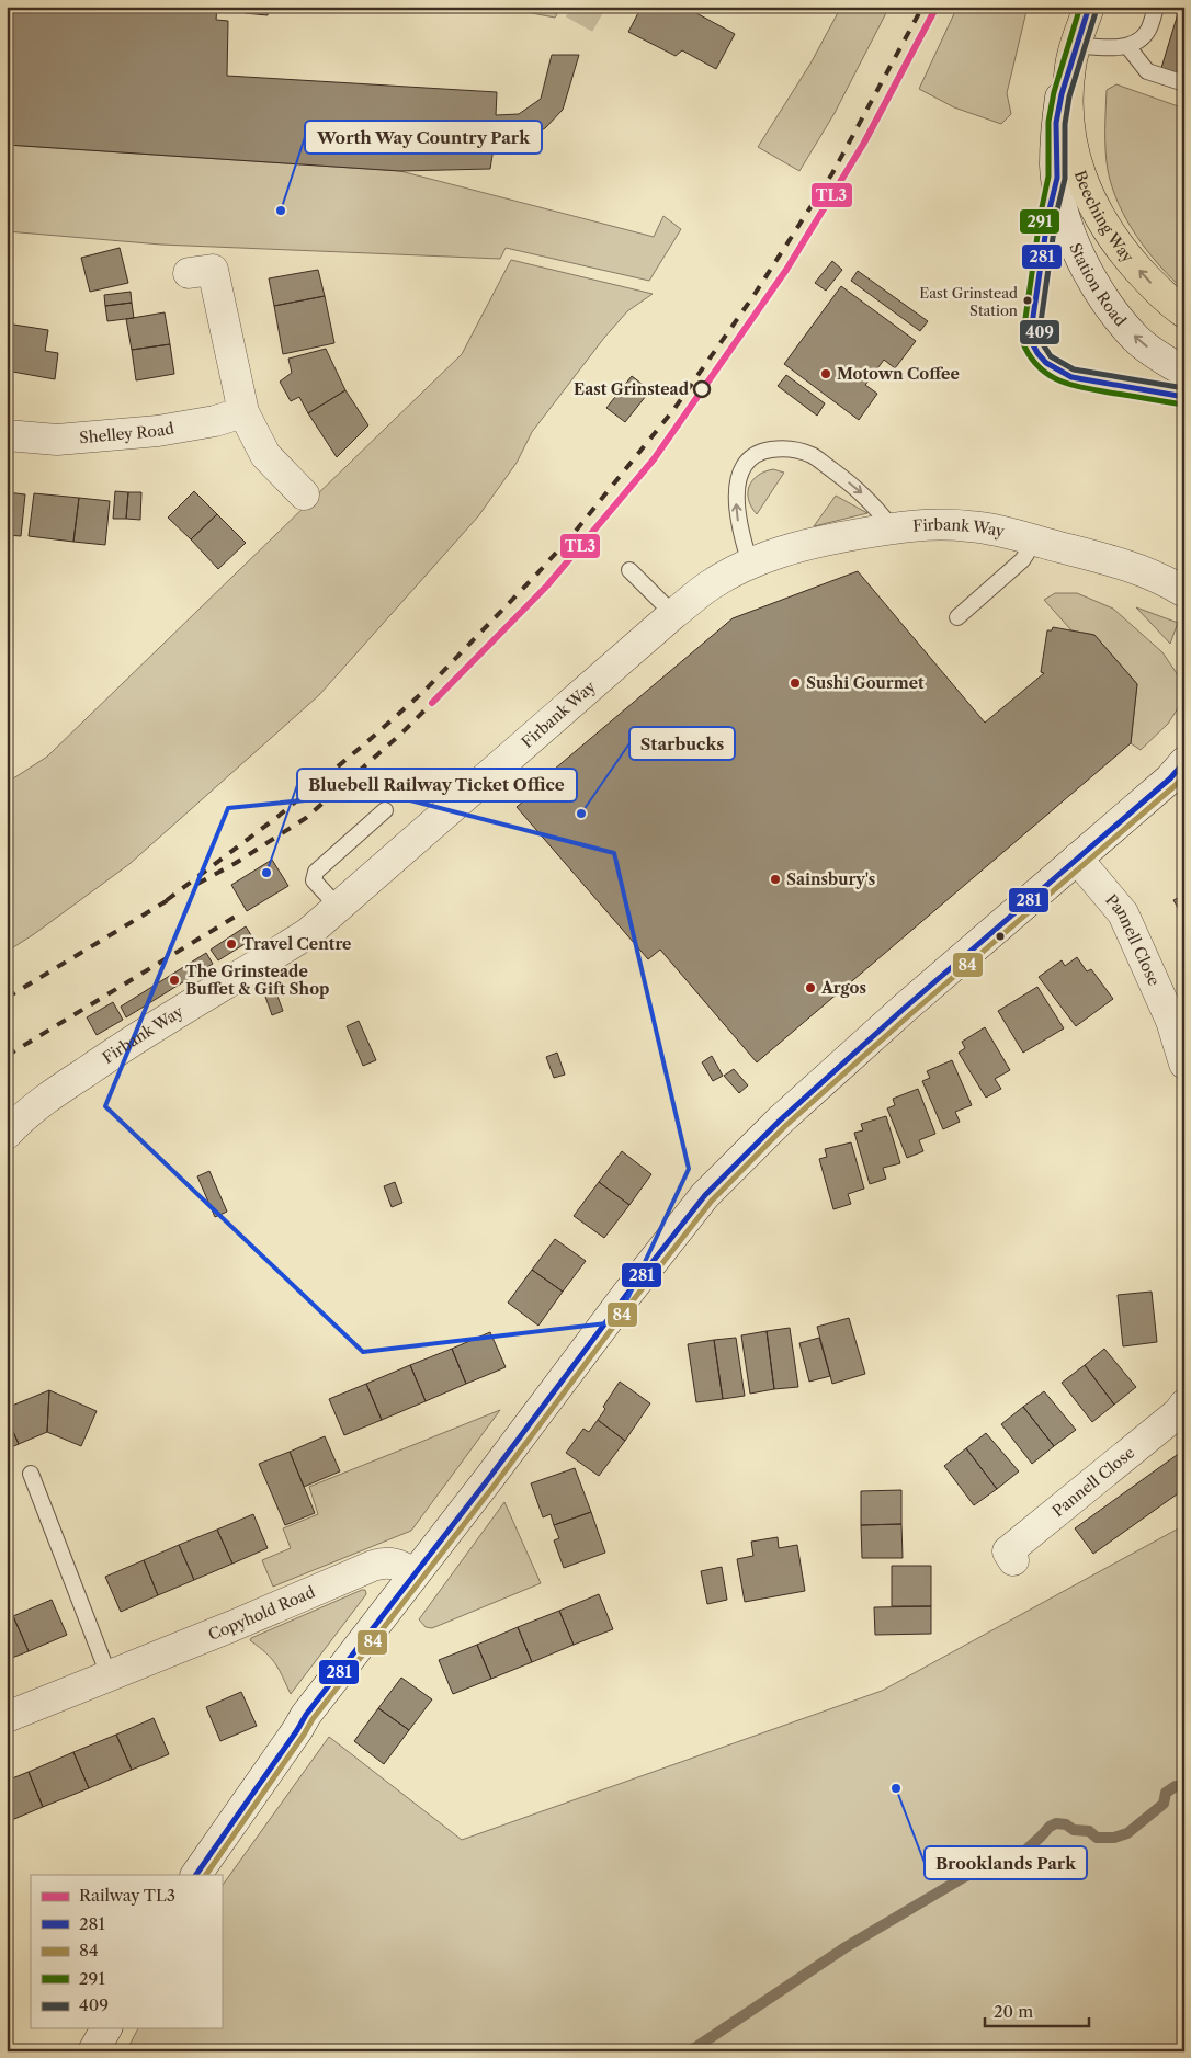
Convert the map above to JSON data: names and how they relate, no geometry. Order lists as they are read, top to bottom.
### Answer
{
  "streets": {
    "highway": ["Beeching Way", "Station Road"],
    "street": [
      "Shelley Road",
      "Firbank Way",
      "Pannell Close",
      "Copyhold Road"
    ]
  },
  "crossings": [
    ["Beeching Way", "Station Road"]
  ],
  "one_way": ["Beeching Way", "Station Road"],
  "places": [
    "Worth Way Country Park",
    "East Grinstead Station",
    "Motown Coffee",
    "East Grinstead",
    "Sushi Gourmet",
    "Starbucks",
    "Bluebell Railway Ticket Office",
    "Sainsbury's",
    "Travel Centre",
    "The Grinsteade Buffet & Gift Shop",
    "Argos",
    "Brooklands Park"
  ],
  "lines": [
    "rail line TL3",
    "transit line 281",
    "transit line 291",
    "transit line 409",
    "transit line 84"
  ],
  "legend": [
    "Railway TL3",
    "281",
    "84",
    "291",
    "409"
  ],
  "scale_bar": "20 m"
}
